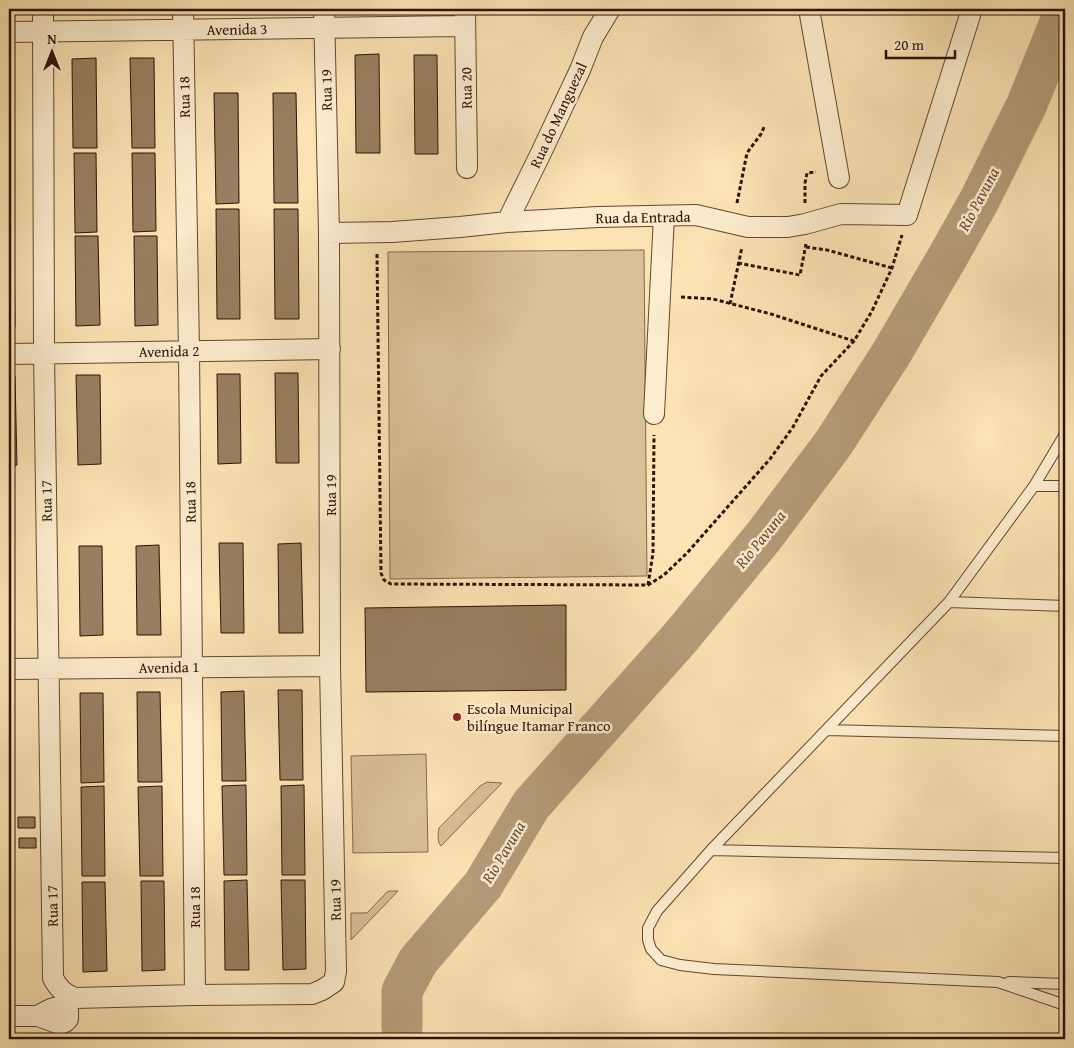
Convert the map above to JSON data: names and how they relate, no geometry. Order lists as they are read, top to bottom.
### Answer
{
  "streets": {
    "street": [
      "Avenida 3",
      "Rua 20",
      "Rua 19",
      "Rua 18",
      "Rua do Manguezal",
      "Rua da Entrada",
      "Avenida 2",
      "Rua 17",
      "Avenida 1"
    ]
  },
  "crossings": [
    ["Avenida 3", "Rua 20"],
    ["Avenida 3", "Rua 19"],
    ["Avenida 3", "Rua 18"],
    ["Avenida 3", "Rua 17"],
    ["Rua 19", "Rua 18"],
    ["Rua 19", "Rua da Entrada"],
    ["Rua 19", "Avenida 2"],
    ["Rua 19", "Rua 17"],
    ["Rua 19", "Avenida 1"],
    ["Rua 18", "Avenida 2"],
    ["Rua 18", "Rua 17"],
    ["Rua 18", "Avenida 1"],
    ["Rua do Manguezal", "Rua da Entrada"],
    ["Avenida 2", "Rua 17"],
    ["Rua 17", "Avenida 1"]
  ],
  "water": ["Rio Pavuna"],
  "places": ["Escola Municipal bilíngue Itamar Franco"],
  "scale_bar": "20 m",
  "north": "top"
}
